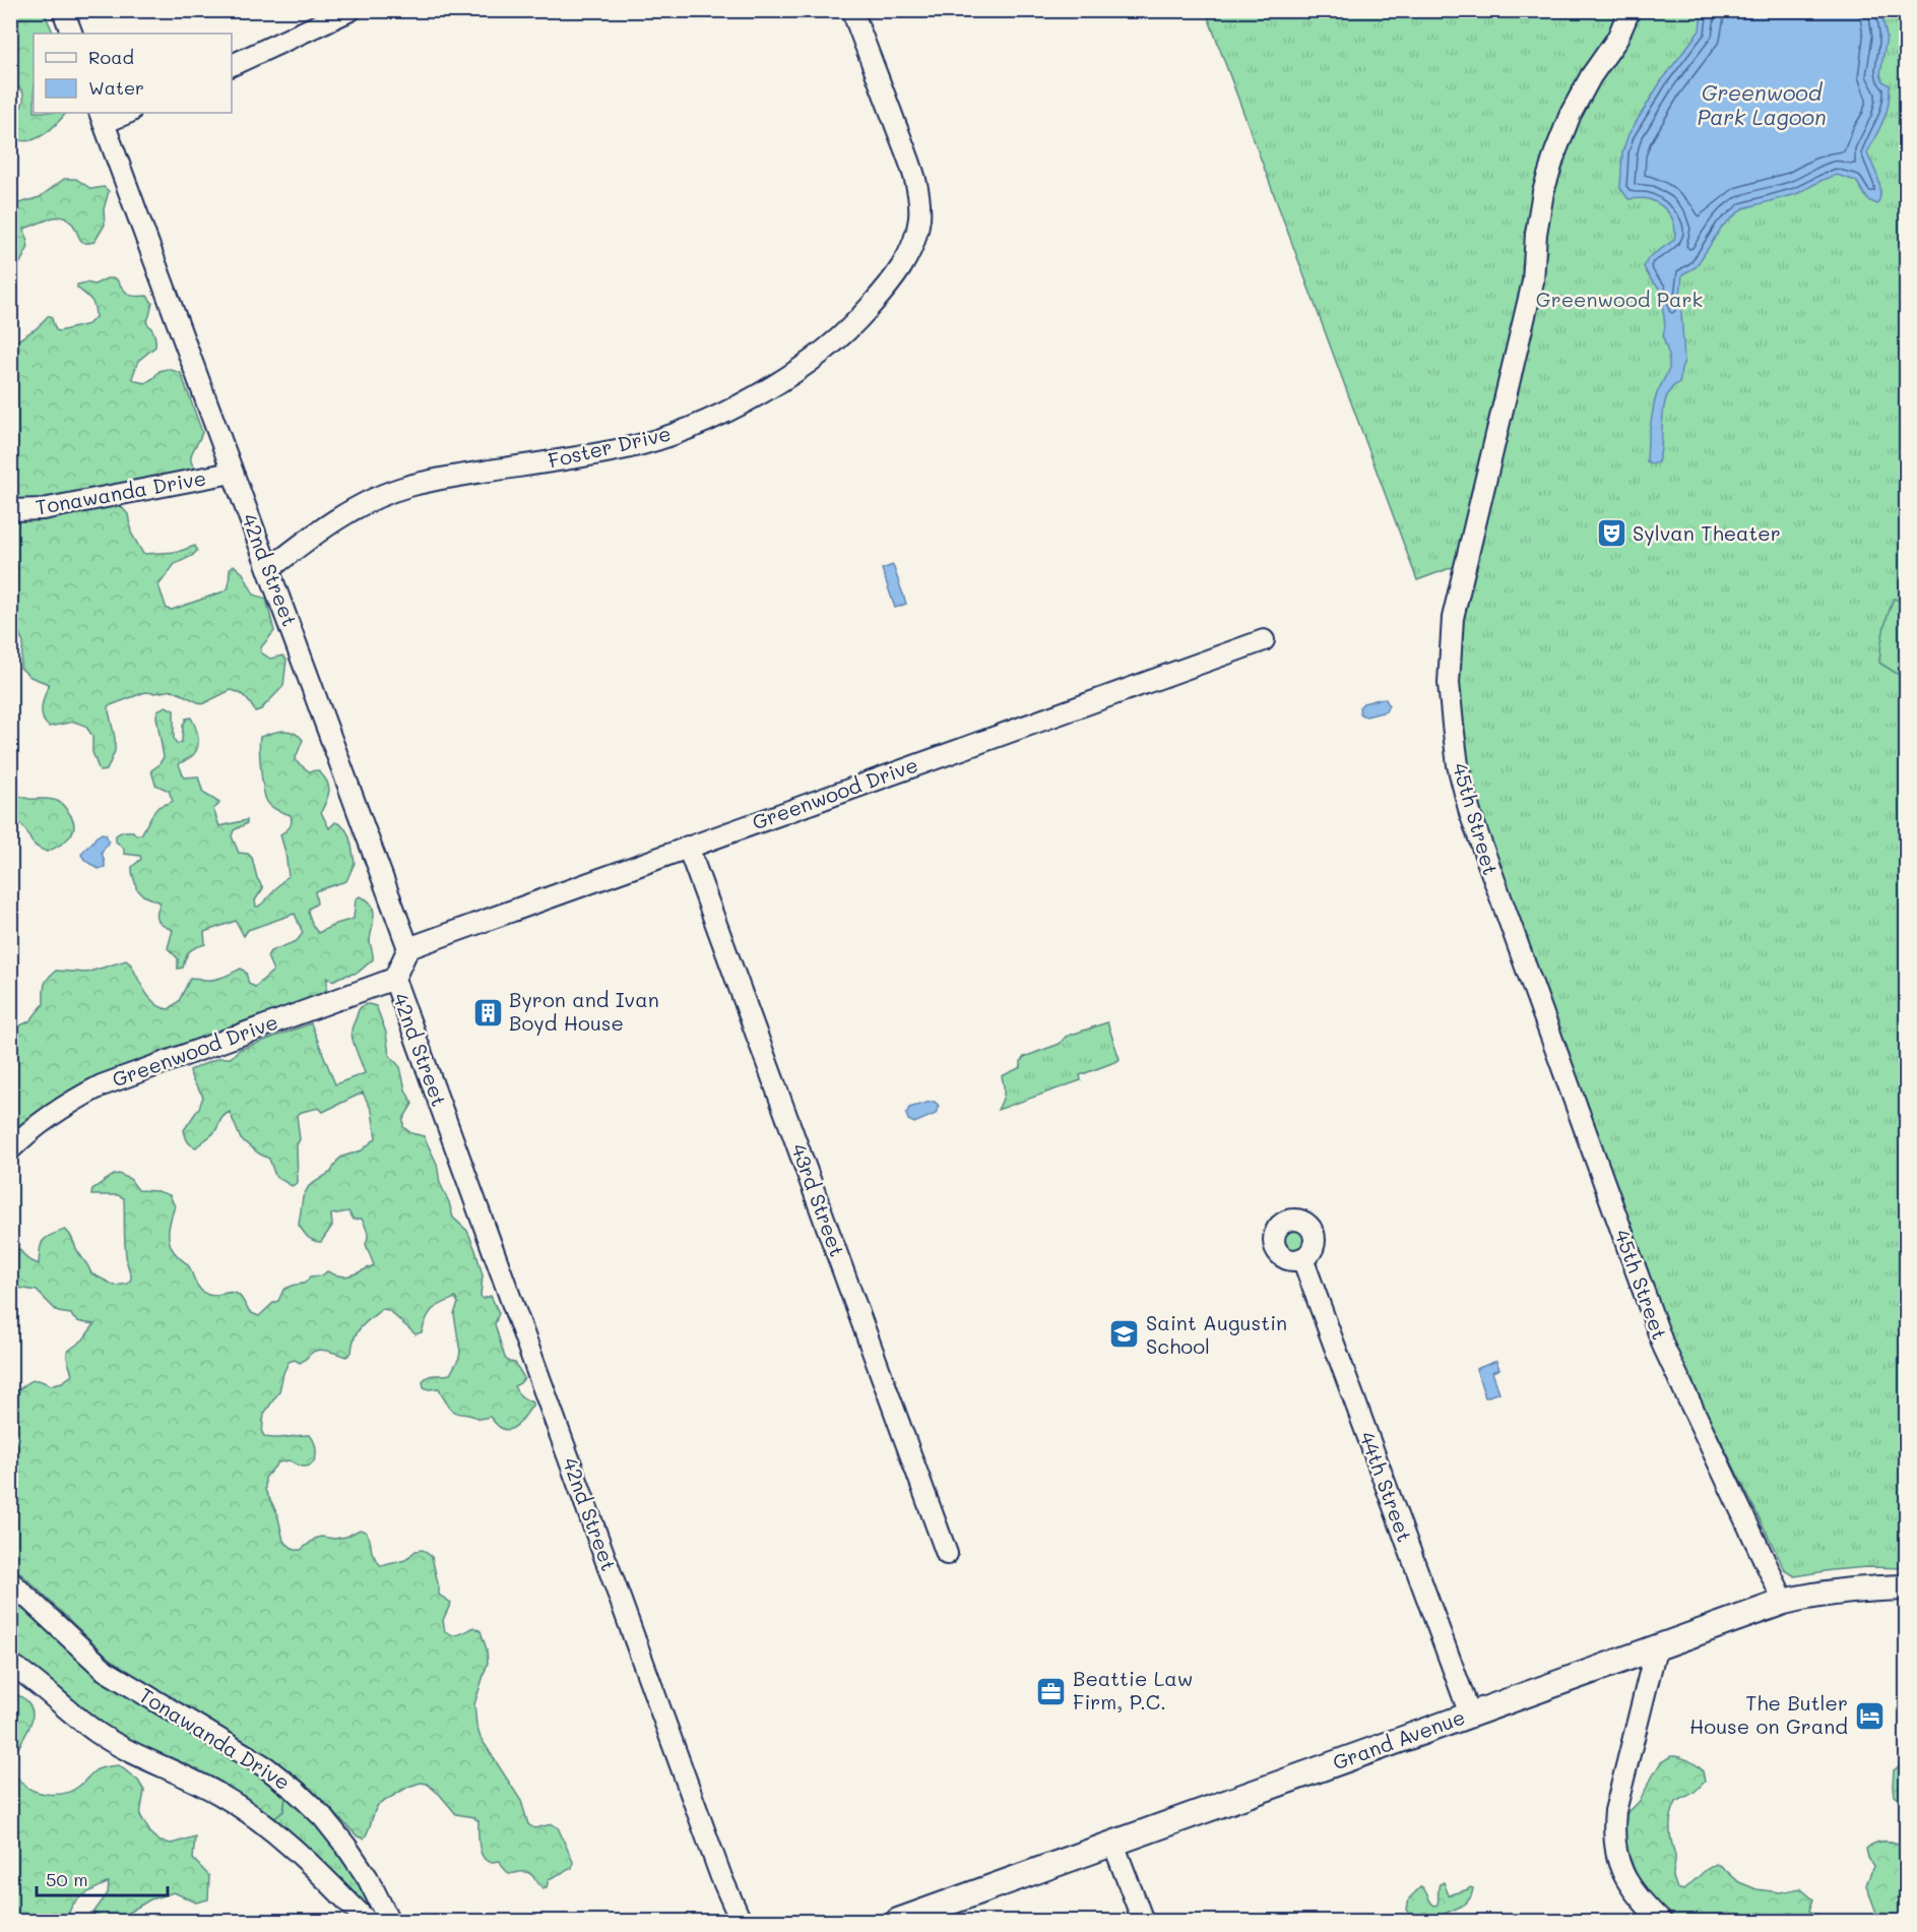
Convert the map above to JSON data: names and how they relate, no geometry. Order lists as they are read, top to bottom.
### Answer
{
  "streets": {
    "main road": ["Grand Avenue"],
    "street": [
      "Foster Drive",
      "Tonawanda Drive",
      "42nd Street",
      "Greenwood Drive",
      "45th Street",
      "43rd Street",
      "44th Street"
    ]
  },
  "crossings": [
    ["Foster Drive", "42nd Street"],
    ["Tonawanda Drive", "42nd Street"],
    ["42nd Street", "Greenwood Drive"],
    ["Greenwood Drive", "43rd Street"],
    ["45th Street", "Grand Avenue"],
    ["44th Street", "Grand Avenue"]
  ],
  "water": ["Greenwood Park Lagoon"],
  "parks": ["Greenwood Park"],
  "places": {
    "theatre": ["Sylvan Theater"],
    "building": ["Byron and Ivan Boyd House"],
    "school or university": ["Saint Augustin School"],
    "office": ["Beattie Law Firm, P.C."],
    "hotel": ["The Butler House on Grand"]
  },
  "legend": ["Road", "Water"],
  "scale_bar": "50 m"
}
